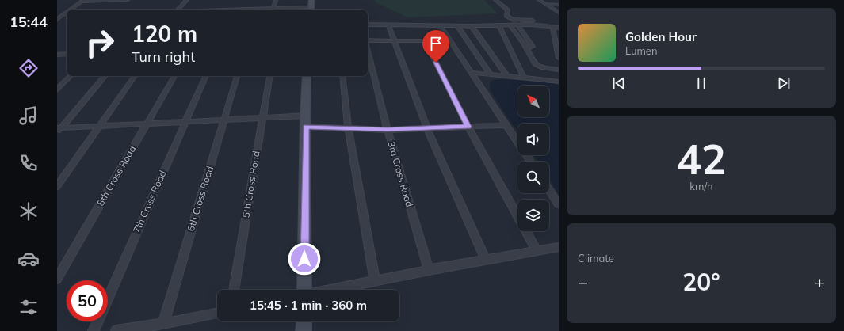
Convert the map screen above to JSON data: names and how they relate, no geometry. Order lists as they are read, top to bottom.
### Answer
{
  "streets": {
    "street": [
      "3rd Cross Road",
      "8th Cross Road",
      "5th Cross Road",
      "6th Cross Road",
      "7th Cross Road"
    ]
  },
  "north": "top left",
  "page": {
    "tabs": "15:44",
    "turn": ["120 m", "Turn right"],
    "song": ["Golden Hour", "Lumen"],
    "tile": [
      ["42", "km/h"],
      "Climate"
    ],
    "heat": ["−", "20°", "+"],
    "limit": "50",
    "trip": "15:45 · 1 min · 360 m"
  }
}
